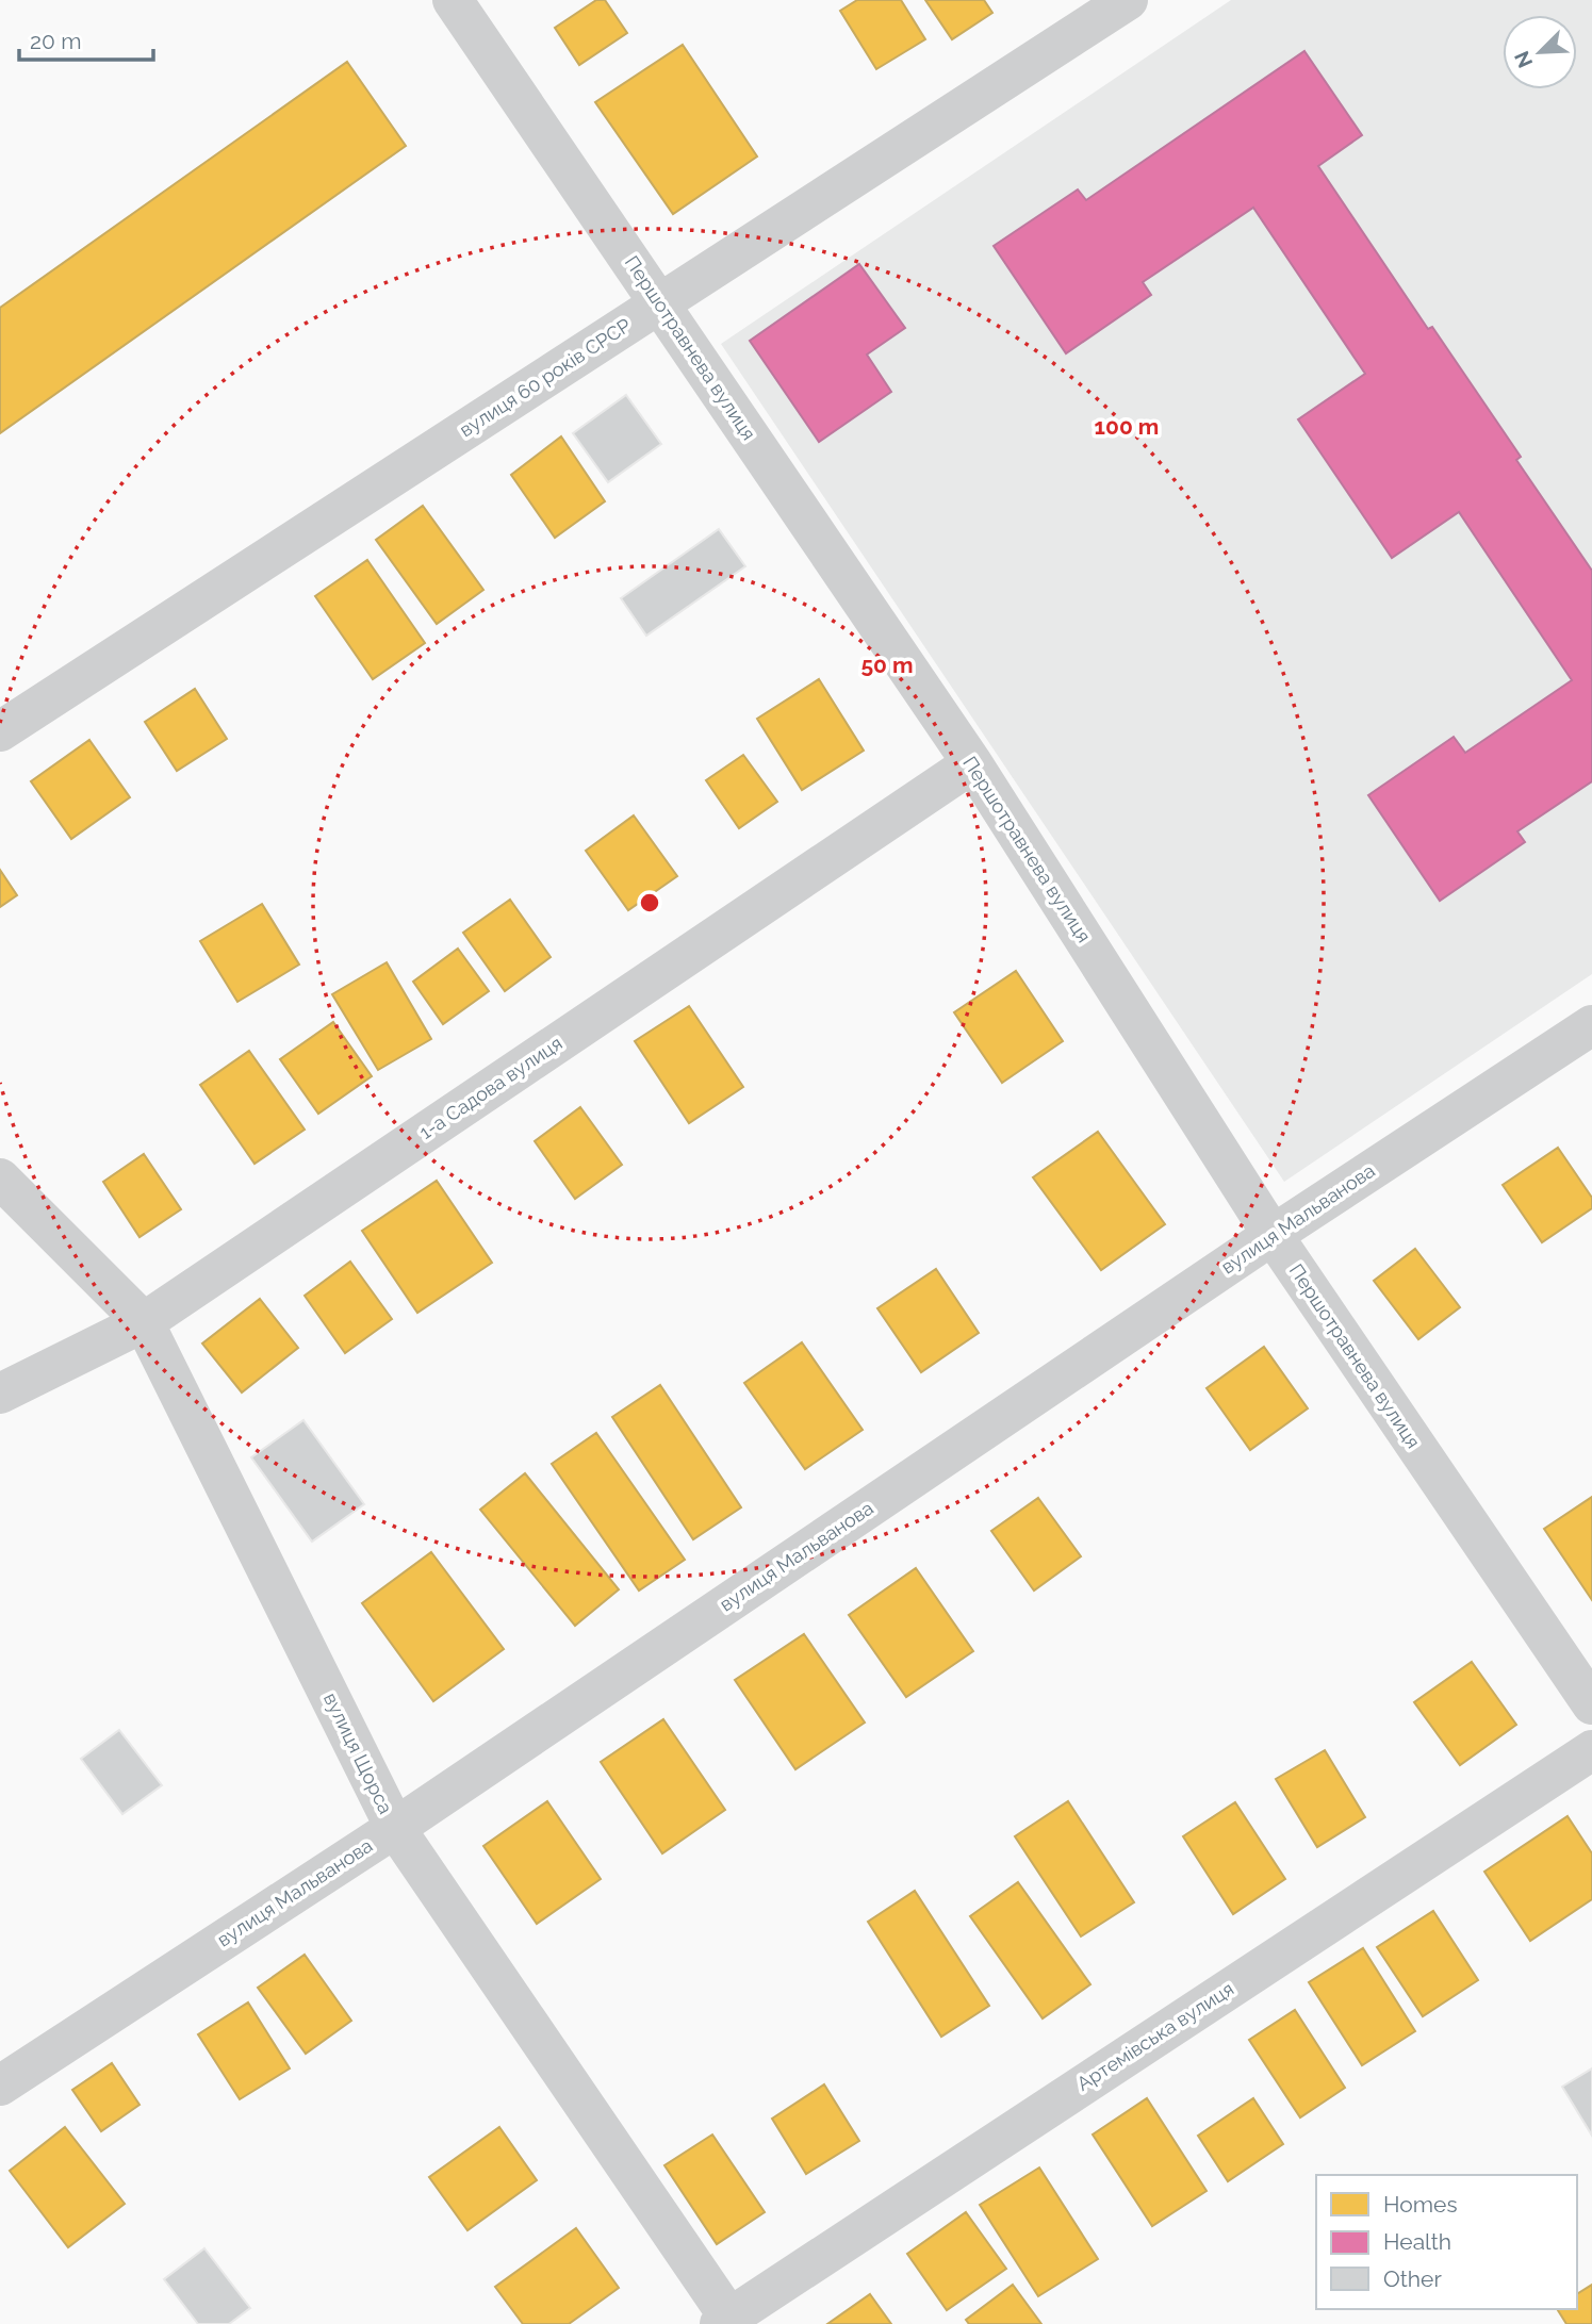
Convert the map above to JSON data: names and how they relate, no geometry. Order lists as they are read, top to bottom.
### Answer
{
  "streets": {
    "street": [
      "Першотравнева вулиця",
      "вулиця 60 років СРСР",
      "1-а Садова вулиця",
      "вулиця Мальванова",
      "вулиця Щорса",
      "Артемівська вулиця"
    ]
  },
  "crossings": [
    ["Першотравнева вулиця", "вулиця 60 років СРСР"],
    ["Першотравнева вулиця", "1-а Садова вулиця"],
    ["Першотравнева вулиця", "вулиця Мальванова"],
    ["1-а Садова вулиця", "вулиця Щорса"],
    ["вулиця Мальванова", "вулиця Щорса"],
    ["вулиця Щорса", "Артемівська вулиця"]
  ],
  "legend": ["Homes", "Health", "Other"],
  "scale_bar": "20 m",
  "north": "bottom left",
  "rings": ["100 m", "50 m"]
}
